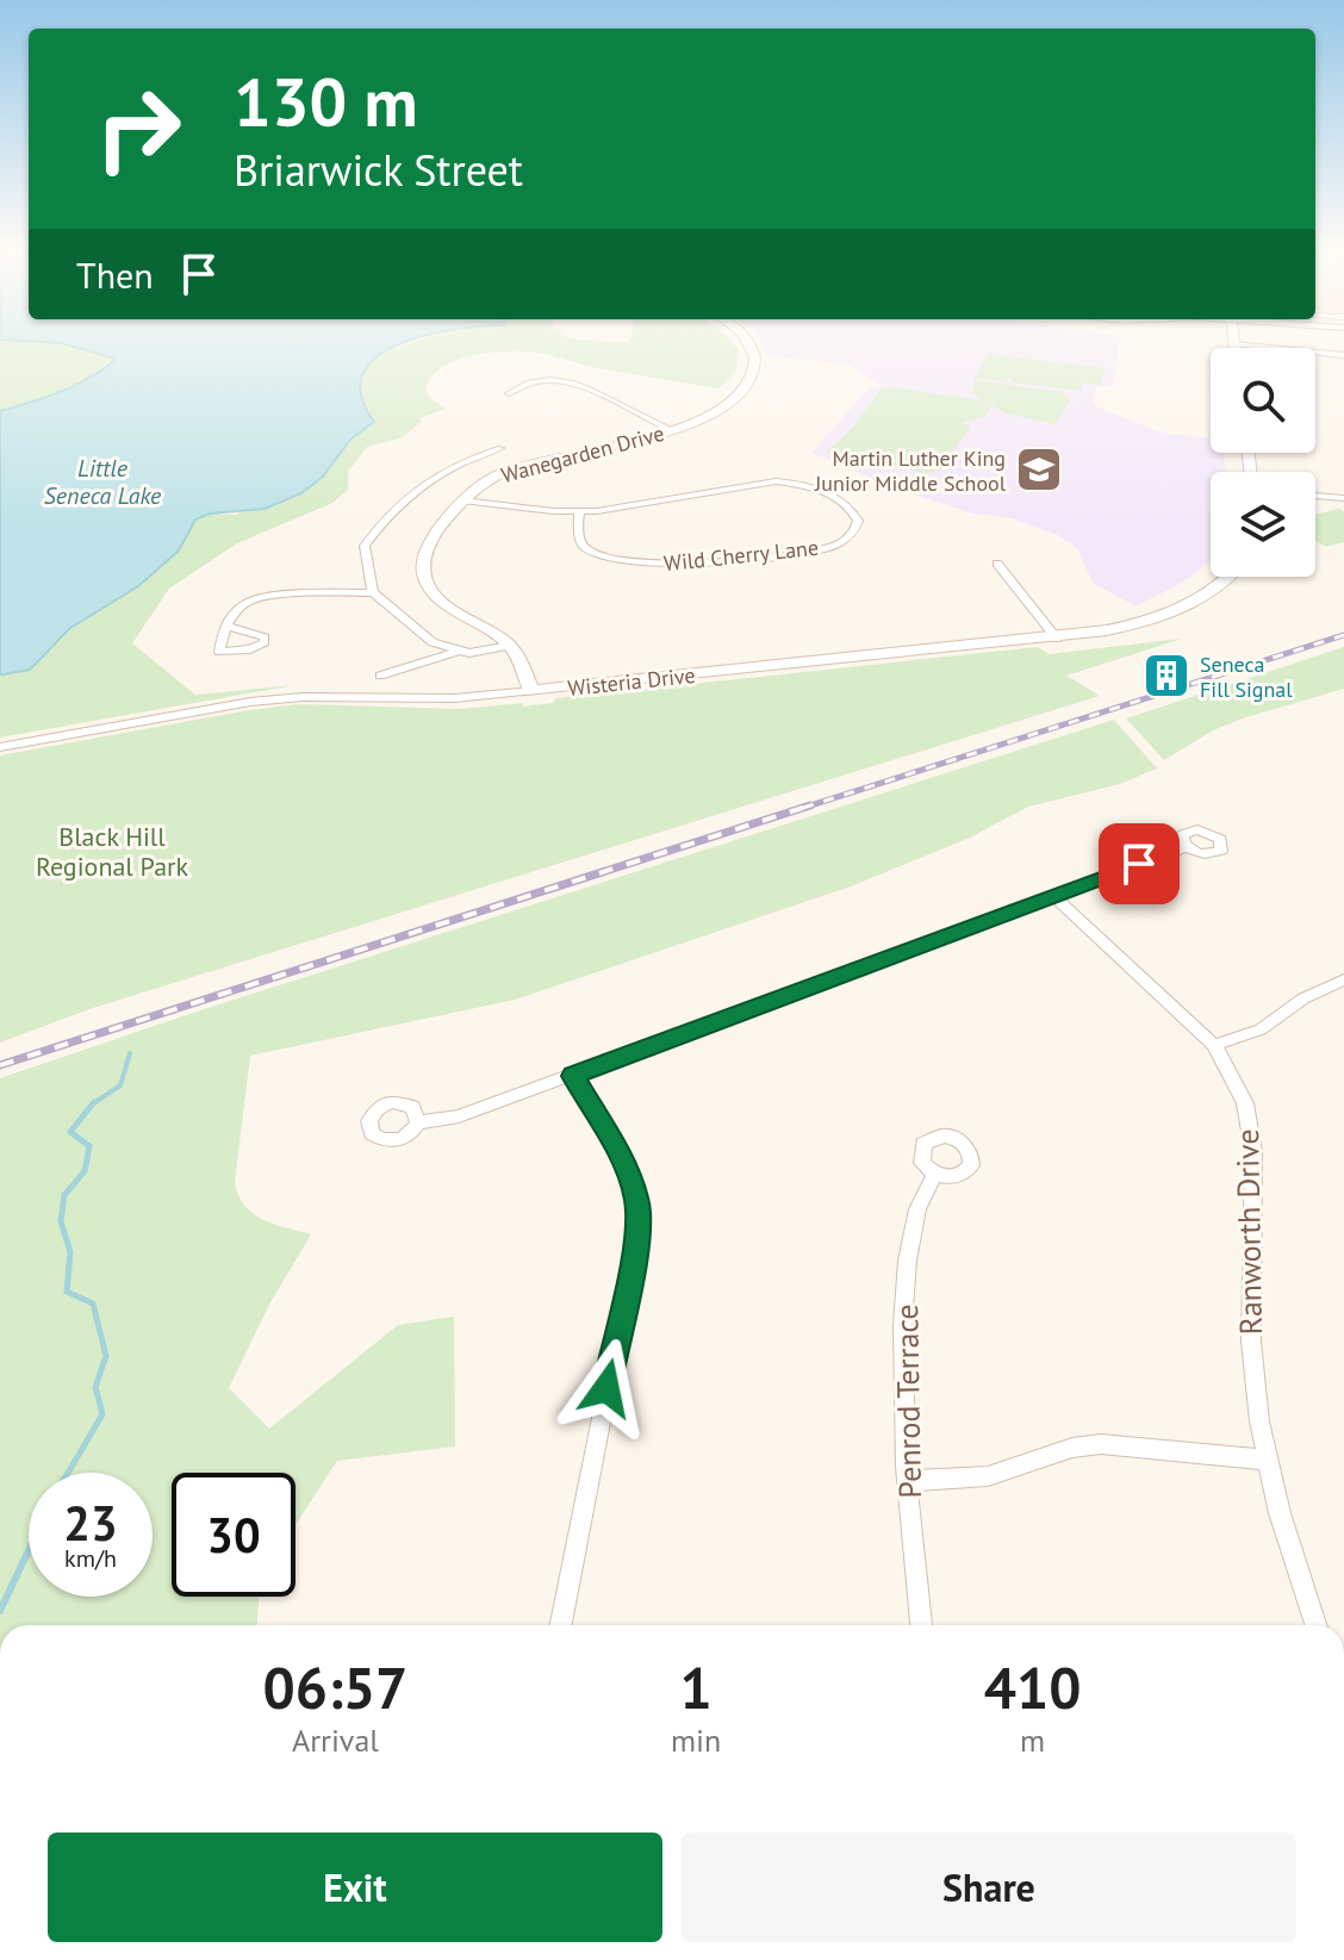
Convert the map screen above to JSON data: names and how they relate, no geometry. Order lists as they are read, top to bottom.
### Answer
{
  "streets": {
    "street": [
      "Wanegarden Drive",
      "Wild Cherry Lane",
      "Wisteria Drive",
      "Ranworth Drive",
      "Penrod Terrace"
    ]
  },
  "crossings": [
    ["Wanegarden Drive", "Wild Cherry Lane"],
    ["Wanegarden Drive", "Wisteria Drive"]
  ],
  "water": ["Little Seneca Lake"],
  "parks": ["Black Hill Regional Park"],
  "places": {
    "school or university": ["Martin Luther King Junior Middle School"],
    "building": ["Seneca Fill Signal"]
  },
  "page": {
    "turn": ["130 m", "Briarwick Street"],
    "then": "Then",
    "speed": "23 km/h",
    "limit": "30",
    "eta": [
      "06:57",
      "Arrival",
      "1",
      "min",
      "410",
      "m"
    ],
    "buttons": ["Exit", "Share"]
  }
}
